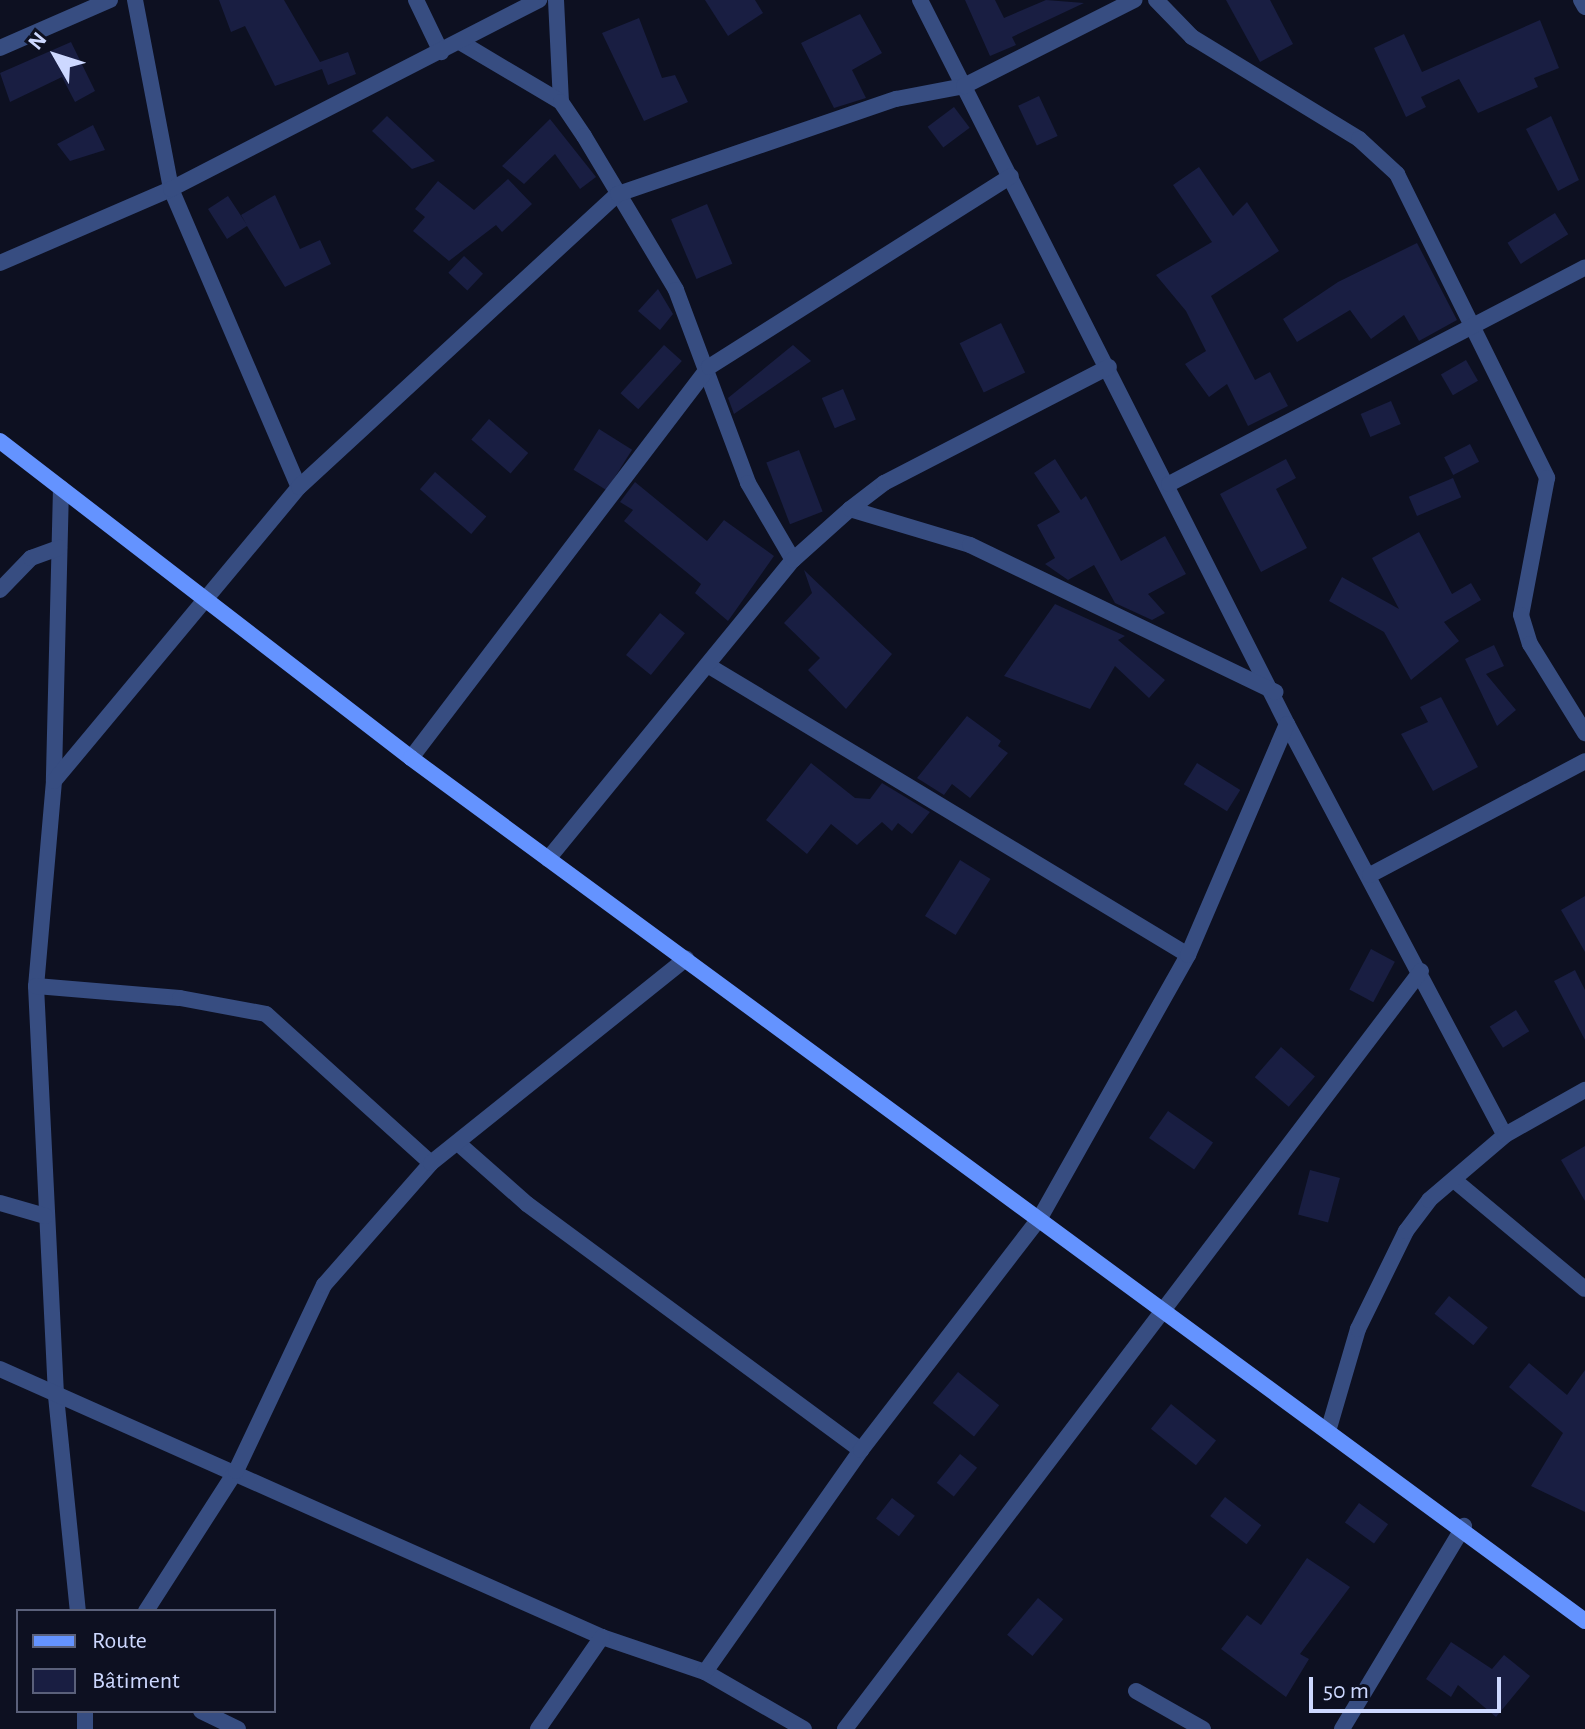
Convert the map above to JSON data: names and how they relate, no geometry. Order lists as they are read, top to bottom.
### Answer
{
  "legend": ["Route", "Bâtiment"],
  "scale_bar": "50 m",
  "north": "top left"
}
